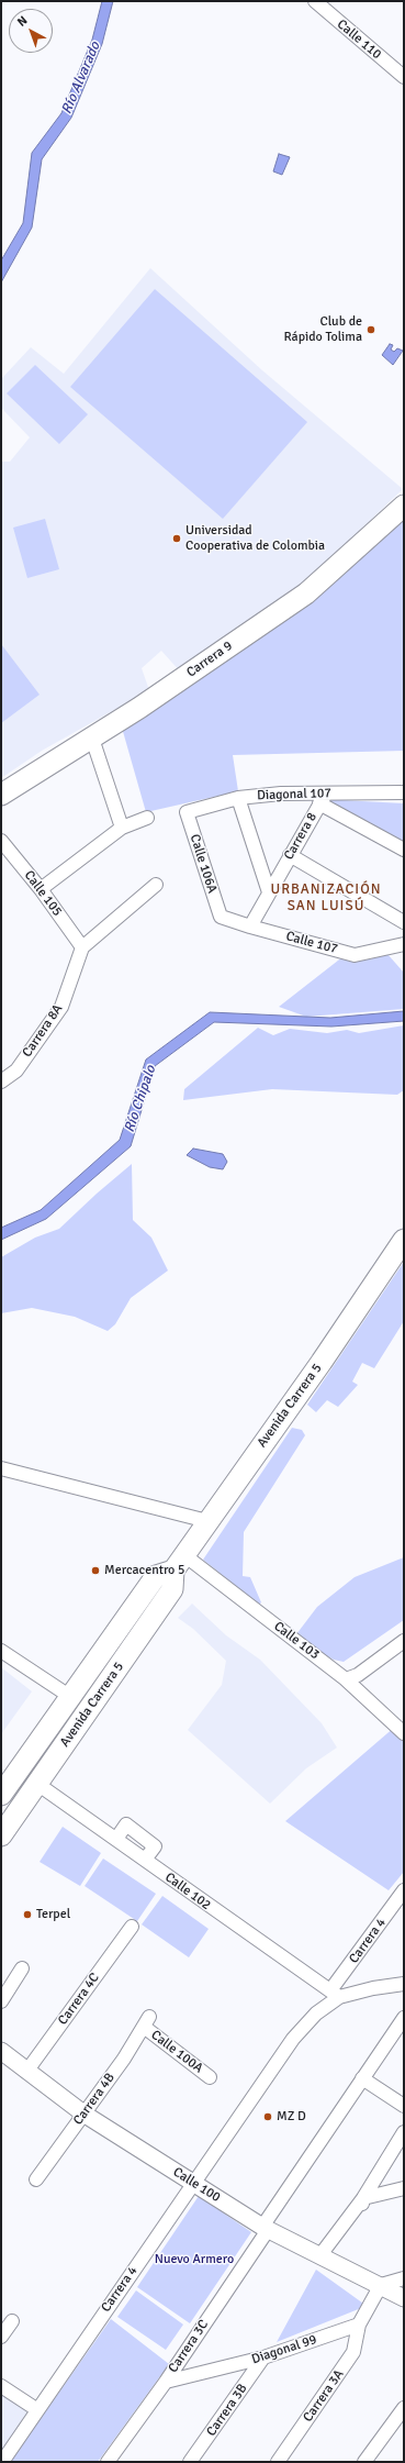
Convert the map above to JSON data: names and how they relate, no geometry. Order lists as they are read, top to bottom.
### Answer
{
  "streets": {
    "main road": ["Carrera 9", "Avenida Carrera 5"],
    "street": [
      "Calle 110",
      "Diagonal 107",
      "Carrera 8",
      "Calle 106A",
      "Calle 105",
      "Calle 107",
      "Carrera 8A",
      "Calle 103",
      "Calle 102",
      "Carrera 4",
      "Carrera 4C",
      "Calle 100A",
      "Carrera 4B",
      "Calle 100",
      "Carrera 3C",
      "Diagonal 99",
      "Carrera 3A",
      "Carrera 3B"
    ]
  },
  "crossings": [
    ["Diagonal 107", "Carrera 8"],
    ["Diagonal 107", "Calle 106A"],
    ["Carrera 8", "Calle 107"],
    ["Calle 106A", "Calle 107"],
    ["Calle 105", "Carrera 8A"],
    ["Avenida Carrera 5", "Calle 103"],
    ["Avenida Carrera 5", "Calle 102"],
    ["Calle 102", "Carrera 4"],
    ["Carrera 4", "Calle 100"],
    ["Carrera 4C", "Calle 100"],
    ["Calle 100A", "Carrera 4B"],
    ["Carrera 4B", "Calle 100"],
    ["Calle 100", "Carrera 3C"],
    ["Carrera 3C", "Diagonal 99"],
    ["Diagonal 99", "Carrera 3A"],
    ["Diagonal 99", "Carrera 3B"]
  ],
  "districts": ["URBANIZACIÓN SAN LUISÚ"],
  "water": ["Río Alvarado", "Río Chipalo"],
  "parks": ["Nuevo Armero"],
  "places": [
    "Club de Rápido Tolima",
    "Universidad Cooperativa de Colombia",
    "Mercacentro 5",
    "Terpel",
    "MZ D"
  ],
  "north": "top left"
}
